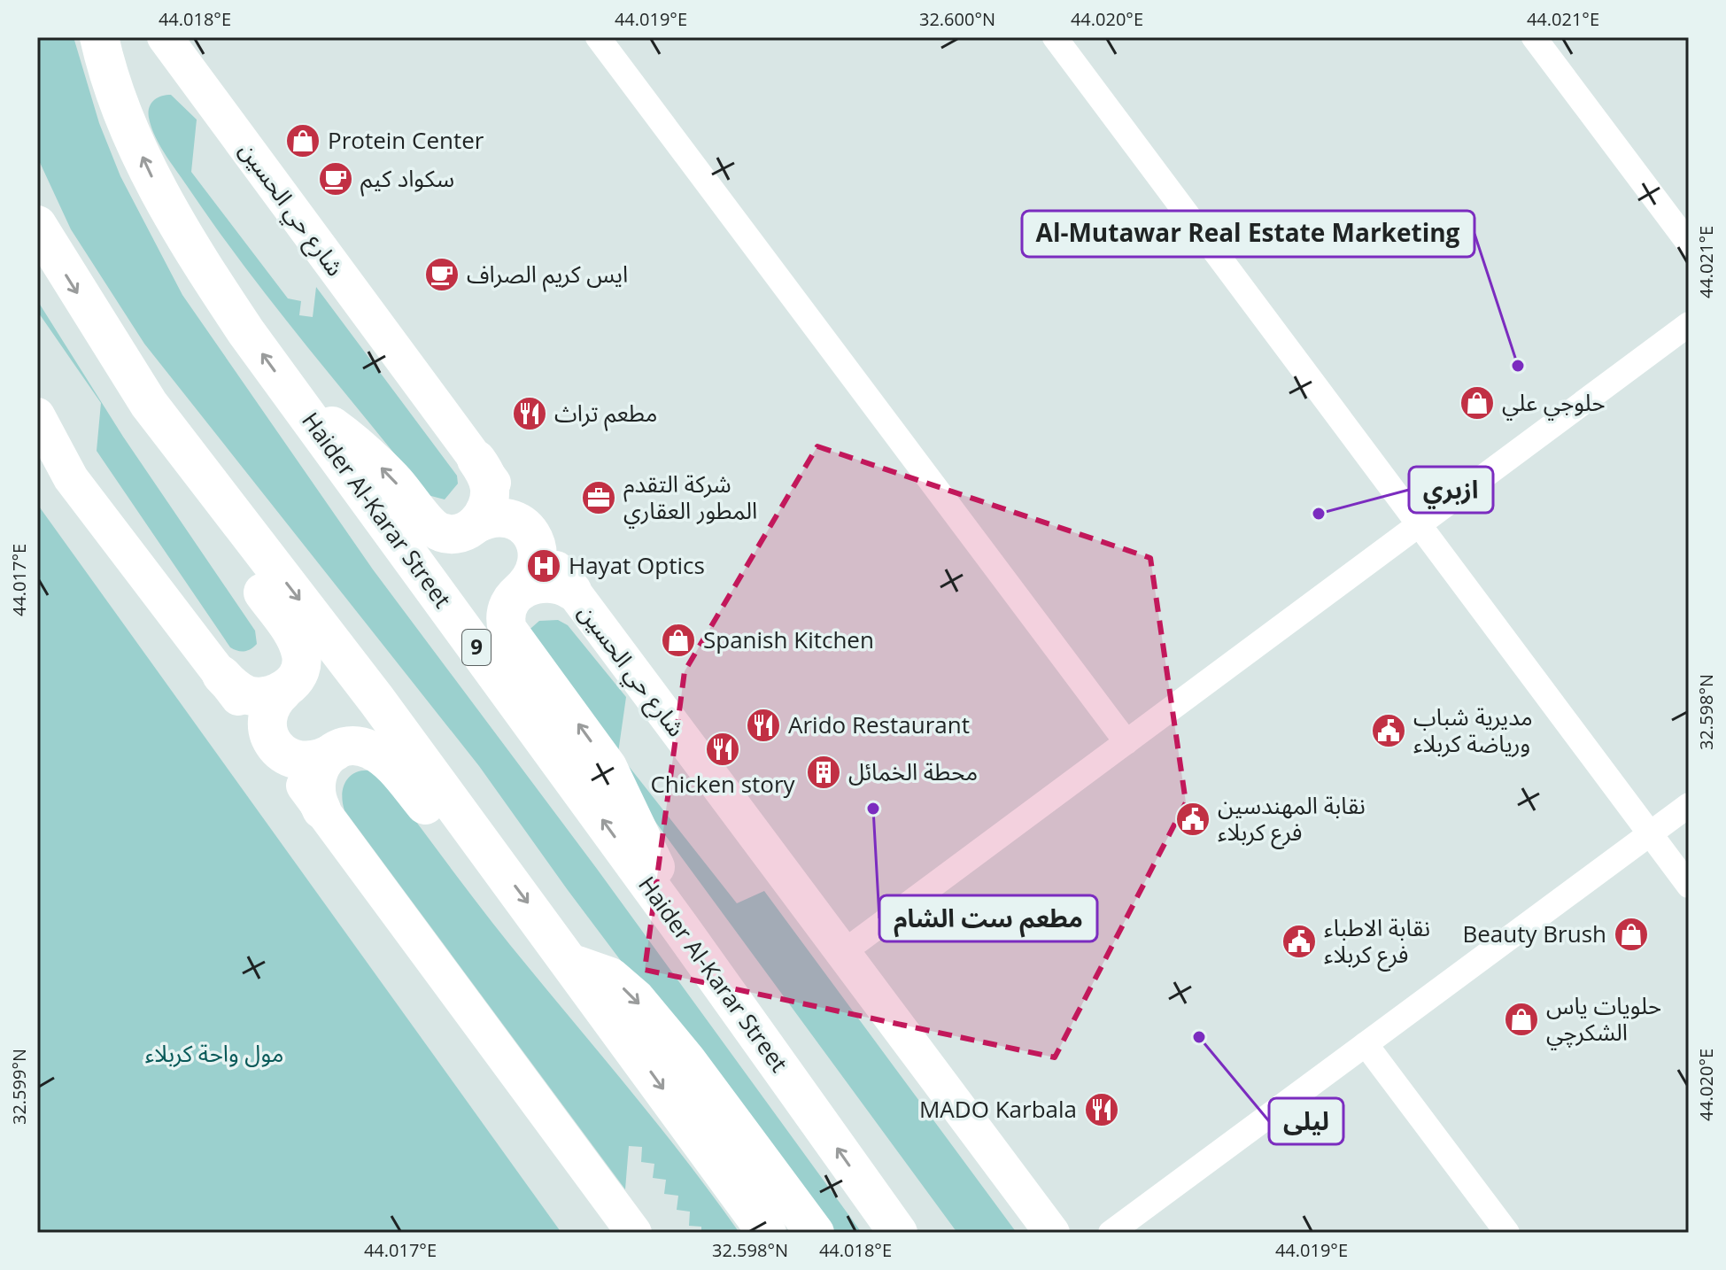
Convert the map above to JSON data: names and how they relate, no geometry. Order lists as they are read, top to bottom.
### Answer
{
  "streets": {
    "highway": ["Haider Al-Karar Street", "9"],
    "main road": ["شارع حي الحسين"]
  },
  "parks": ["مول واحة كربلاء"],
  "places": {
    "shop": [
      "Protein Center",
      "حلوجي علي",
      "Spanish Kitchen",
      "Beauty Brush",
      "حلويات ياس الشكرچي"
    ],
    "cafe": ["سكواد كيم", "ايس كريم الصراف"],
    "other": [
      "Al-Mutawar Real Estate Marketing",
      "ازبري",
      "مطعم ست الشام",
      "ليلى"
    ],
    "restaurant": [
      "مطعم تراث",
      "Arido Restaurant",
      "Chicken story",
      "MADO Karbala"
    ],
    "office": ["شركة التقدم المطور العقاري"],
    "hospital": ["Hayat Optics"],
    "public building": ["مديرية شباب ورياضة كربلاء", "نقابة المهندسين فرع كربلاء", "نقابة الاطباء فرع كربلاء"],
    "building": ["محطة الخمائل"]
  },
  "coordinates": [
    "44.018°E",
    "44.019°E",
    "32.600°N",
    "44.020°E",
    "44.021°E",
    "44.017°E",
    "32.598°N",
    "32.599°N"
  ]
}
